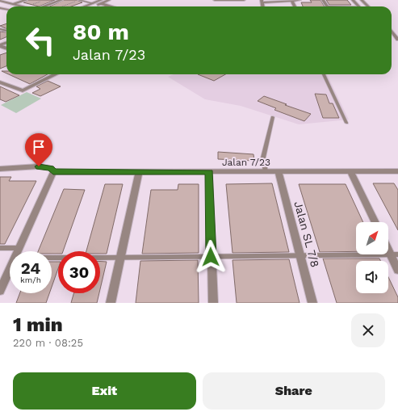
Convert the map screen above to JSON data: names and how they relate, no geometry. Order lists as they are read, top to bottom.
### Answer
{
  "streets": {
    "street": ["Jalan 7/23", "Jalan SL 7/8"]
  },
  "crossings": [
    ["Jalan 7/23", "Jalan SL 7/8"]
  ],
  "north": "top right",
  "page": {
    "turn": ["80 m", "Jalan 7/23"],
    "speed": "24 km/h",
    "limit": "30",
    "heading": ["1 min", "220 m · 08:25"],
    "buttons": ["Exit", "Share"]
  }
}
